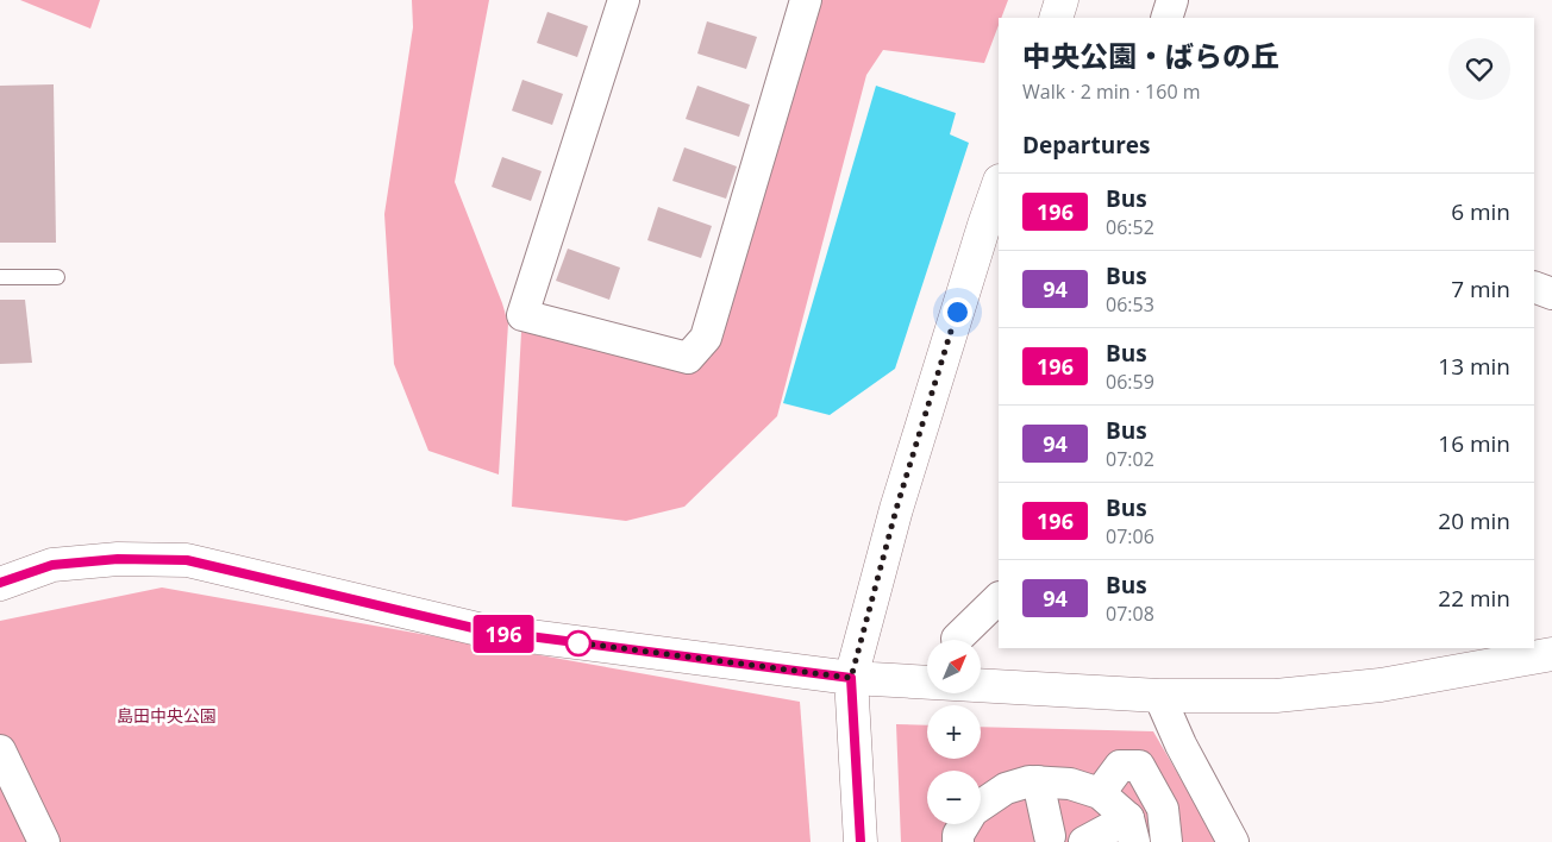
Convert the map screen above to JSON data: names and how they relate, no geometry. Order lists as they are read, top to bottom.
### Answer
{
  "parks": ["島田中央公園"],
  "lines": ["bus line 196"],
  "north": "top right",
  "page": {
    "on_map": "196",
    "heading": [
      ["中央公園・ばらの丘", "Walk · 2 min · 160 m"],
      "Departures"
    ],
    "list": [
      {
        "mark": "196",
        "name": "Bus",
        "note": "06:52",
        "value": "6 min"
      },
      {
        "mark": "94",
        "name": "Bus",
        "note": "06:53",
        "value": "7 min"
      },
      {
        "mark": "196",
        "name": "Bus",
        "note": "06:59",
        "value": "13 min"
      },
      {
        "mark": "94",
        "name": "Bus",
        "note": "07:02",
        "value": "16 min"
      },
      {
        "mark": "196",
        "name": "Bus",
        "note": "07:06",
        "value": "20 min"
      },
      {
        "mark": "94",
        "name": "Bus",
        "note": "07:08",
        "value": "22 min"
      }
    ],
    "map_buttons": ["+", "−"]
  }
}
